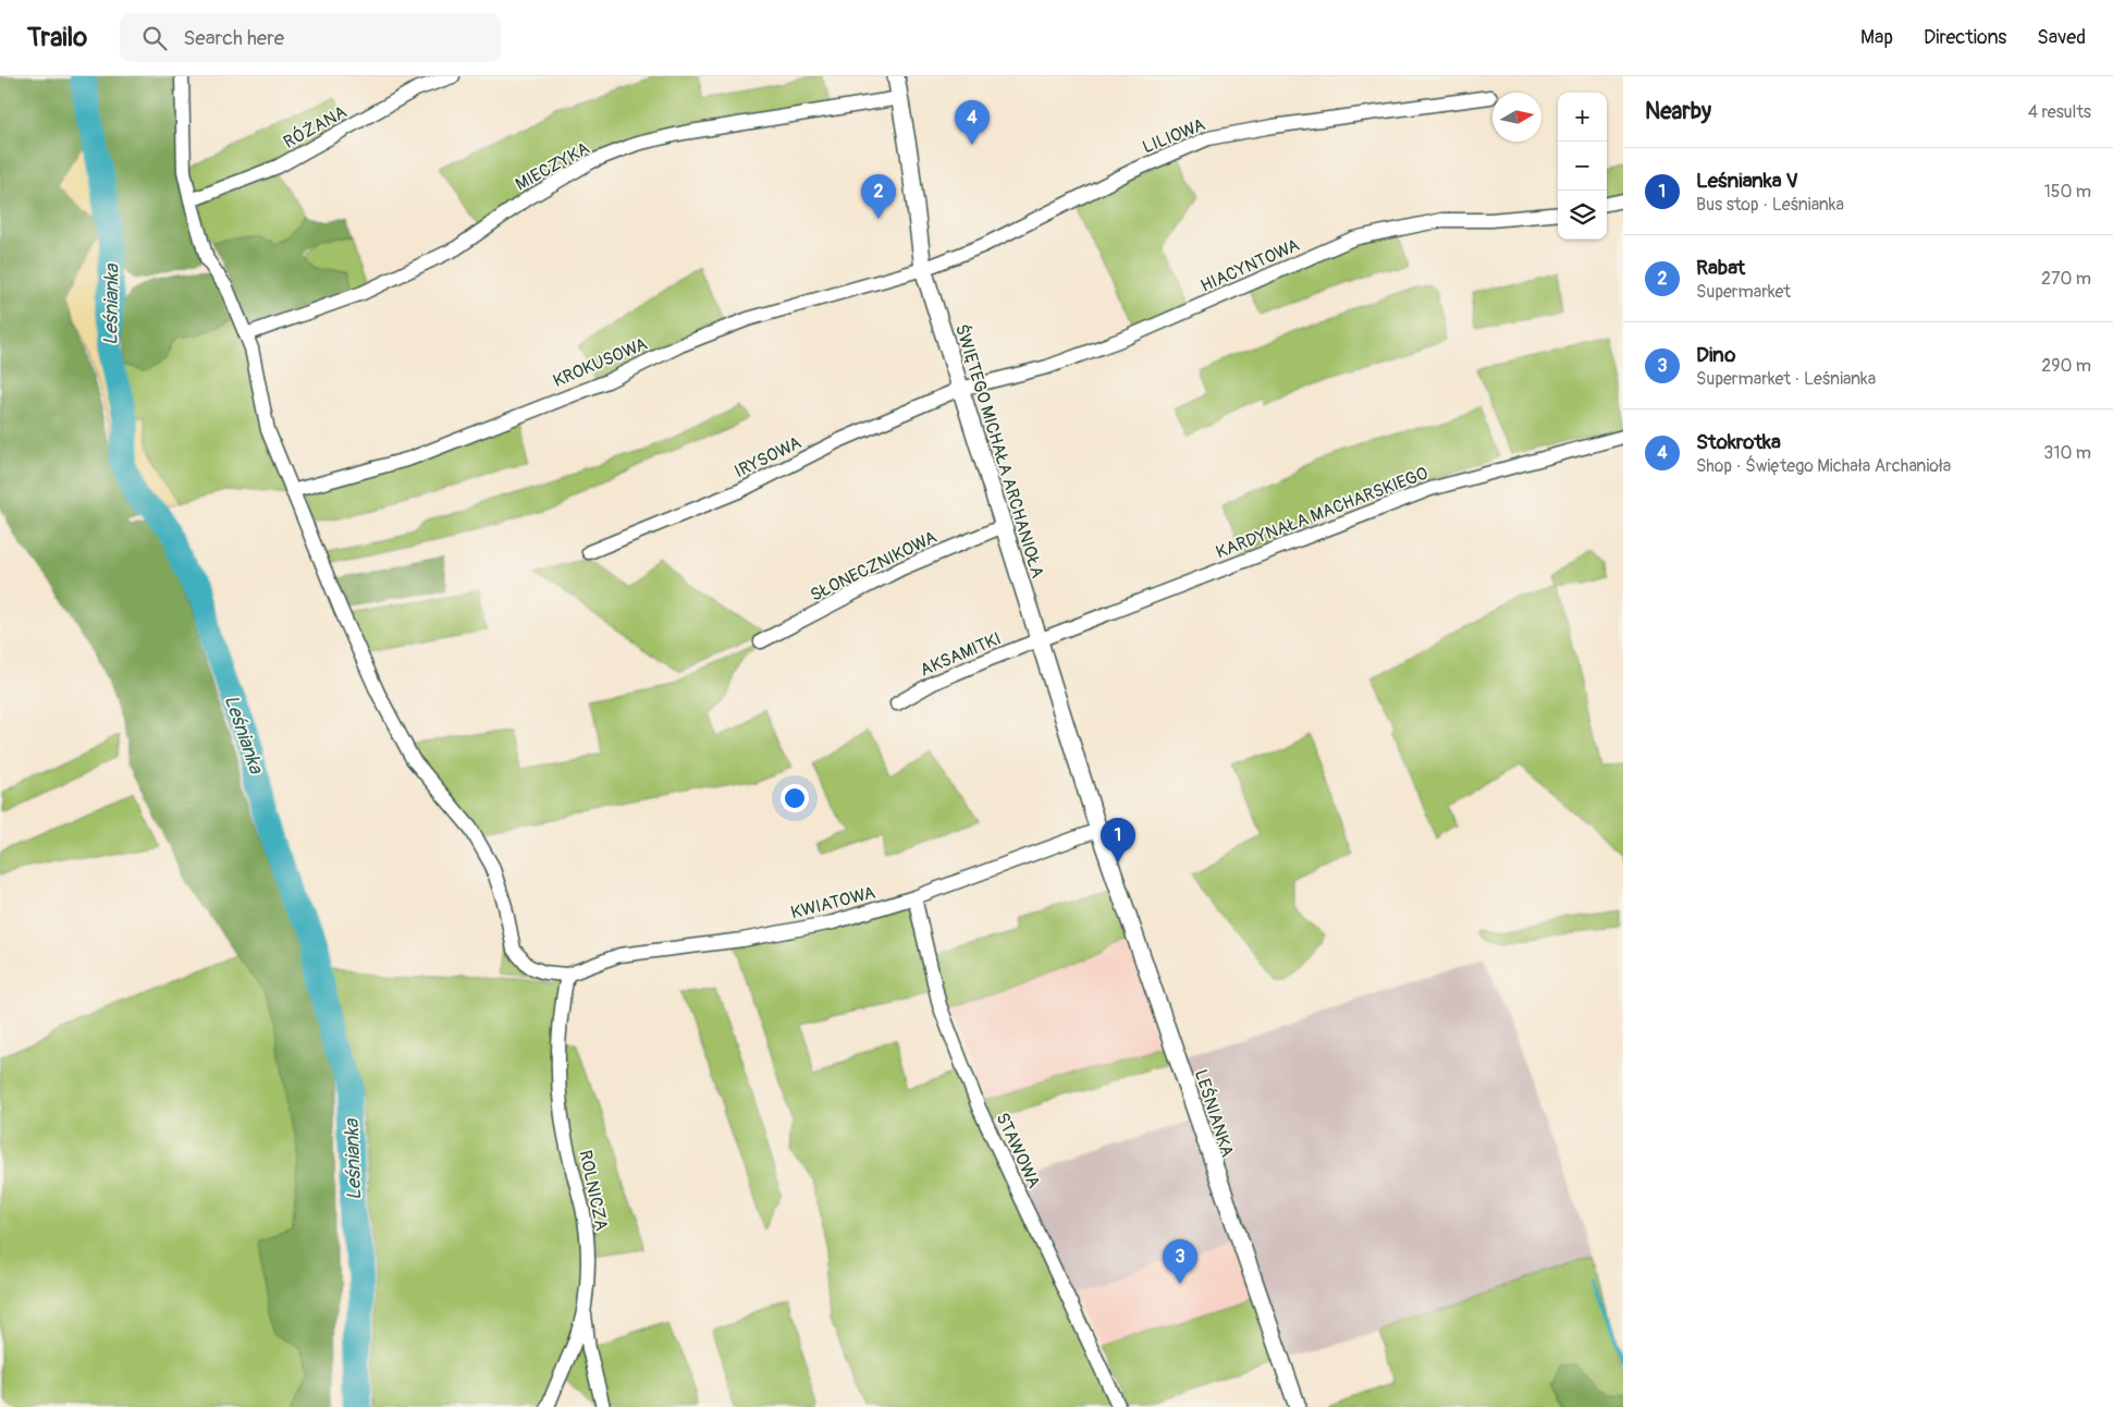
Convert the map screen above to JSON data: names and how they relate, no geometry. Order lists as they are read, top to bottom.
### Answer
{
  "streets": {
    "street": [
      "RÓŻANA",
      "LILIOWA",
      "MIECZYKA",
      "HIACYNTOWA",
      "KROKUSOWA",
      "ŚWIĘTEGO MICHAŁA ARCHANIOŁA",
      "IRYSOWA",
      "KARDYNAŁA MACHARSKIEGO",
      "SŁONECZNIKOWA",
      "AKSAMITKI",
      "KWIATOWA",
      "LEŚNIANKA",
      "STAWOWA",
      "ROLNICZA"
    ]
  },
  "crossings": [
    ["LILIOWA", "KROKUSOWA"],
    ["LILIOWA", "ŚWIĘTEGO MICHAŁA ARCHANIOŁA"],
    ["MIECZYKA", "ŚWIĘTEGO MICHAŁA ARCHANIOŁA"],
    ["HIACYNTOWA", "ŚWIĘTEGO MICHAŁA ARCHANIOŁA"],
    ["HIACYNTOWA", "IRYSOWA"],
    ["KROKUSOWA", "ŚWIĘTEGO MICHAŁA ARCHANIOŁA"],
    ["ŚWIĘTEGO MICHAŁA ARCHANIOŁA", "IRYSOWA"],
    ["ŚWIĘTEGO MICHAŁA ARCHANIOŁA", "KARDYNAŁA MACHARSKIEGO"],
    ["ŚWIĘTEGO MICHAŁA ARCHANIOŁA", "SŁONECZNIKOWA"],
    ["ŚWIĘTEGO MICHAŁA ARCHANIOŁA", "AKSAMITKI"],
    ["ŚWIĘTEGO MICHAŁA ARCHANIOŁA", "KWIATOWA"],
    ["ŚWIĘTEGO MICHAŁA ARCHANIOŁA", "LEŚNIANKA"],
    ["KARDYNAŁA MACHARSKIEGO", "AKSAMITKI"],
    ["KWIATOWA", "LEŚNIANKA"],
    ["KWIATOWA", "STAWOWA"],
    ["KWIATOWA", "ROLNICZA"]
  ],
  "water": ["Leśnianka"],
  "north": "right",
  "page": {
    "header": "Trailo",
    "search": "Search here",
    "nav": ["Map", "Directions", "Saved"],
    "heading": ["Nearby", "4 results"],
    "map_buttons": ["+", "−"],
    "pins": [
      "4",
      "2",
      "1",
      "3"
    ],
    "list": [
      {
        "mark": "1",
        "name": "Leśnianka V",
        "note": "Bus stop · Leśnianka",
        "value": "150 m"
      },
      {
        "mark": "2",
        "name": "Rabat",
        "note": "Supermarket",
        "value": "270 m"
      },
      {
        "mark": "3",
        "name": "Dino",
        "note": "Supermarket · Leśnianka",
        "value": "290 m"
      },
      {
        "mark": "4",
        "name": "Stokrotka",
        "note": "Shop · Świętego Michała Archanioła",
        "value": "310 m"
      }
    ]
  }
}
